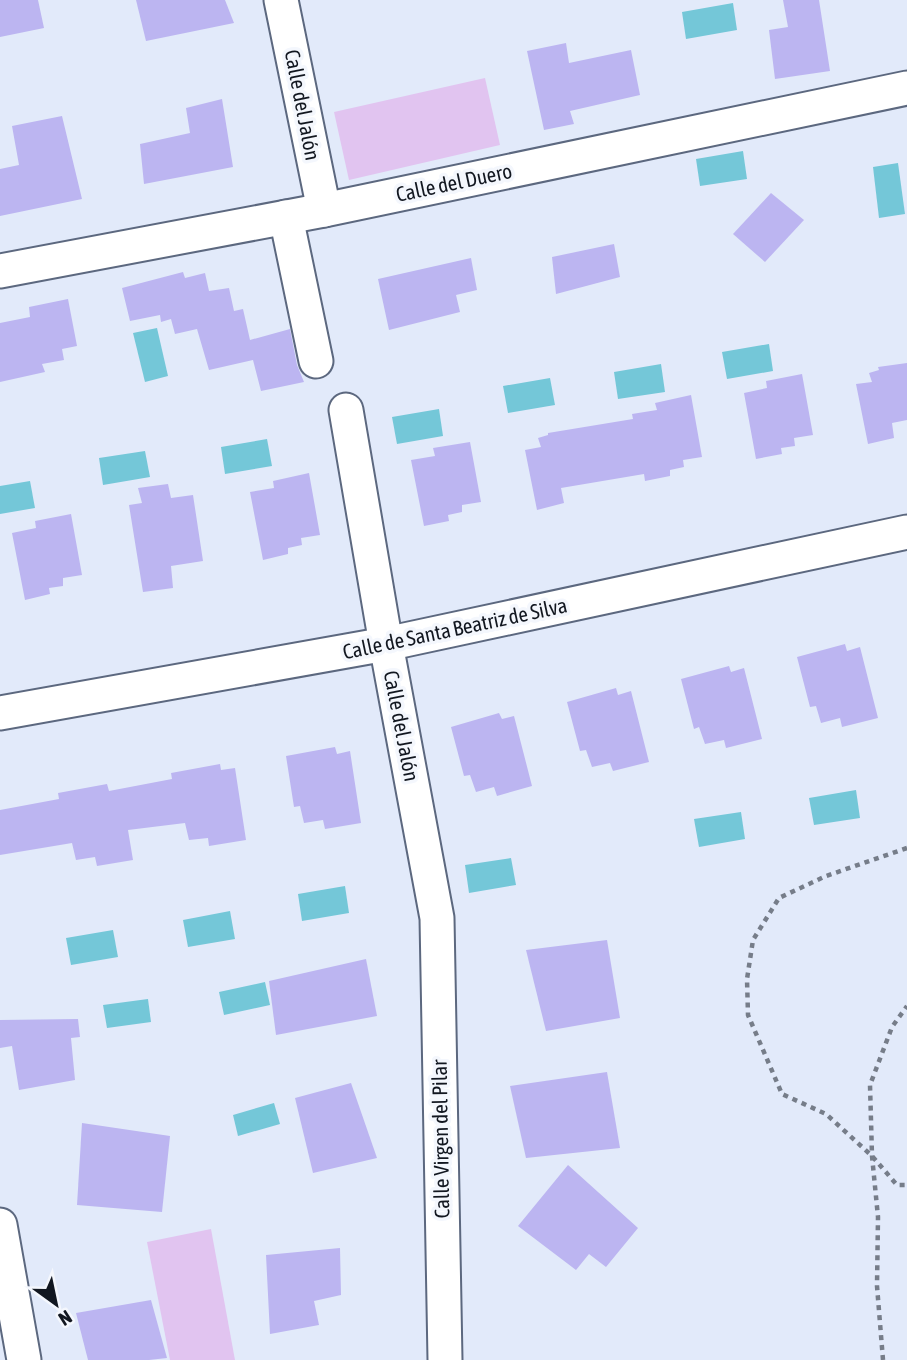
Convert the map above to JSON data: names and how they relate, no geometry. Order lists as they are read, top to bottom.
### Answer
{
  "streets": {
    "street": [
      "Calle del Jalón",
      "Calle del Duero",
      "Calle de Santa Beatriz de Silva",
      "Calle Virgen del Pilar"
    ]
  },
  "crossings": [
    ["Calle del Jalón", "Calle del Duero"],
    ["Calle del Jalón", "Calle de Santa Beatriz de Silva"],
    ["Calle del Jalón", "Calle Virgen del Pilar"]
  ],
  "north": "bottom right"
}
